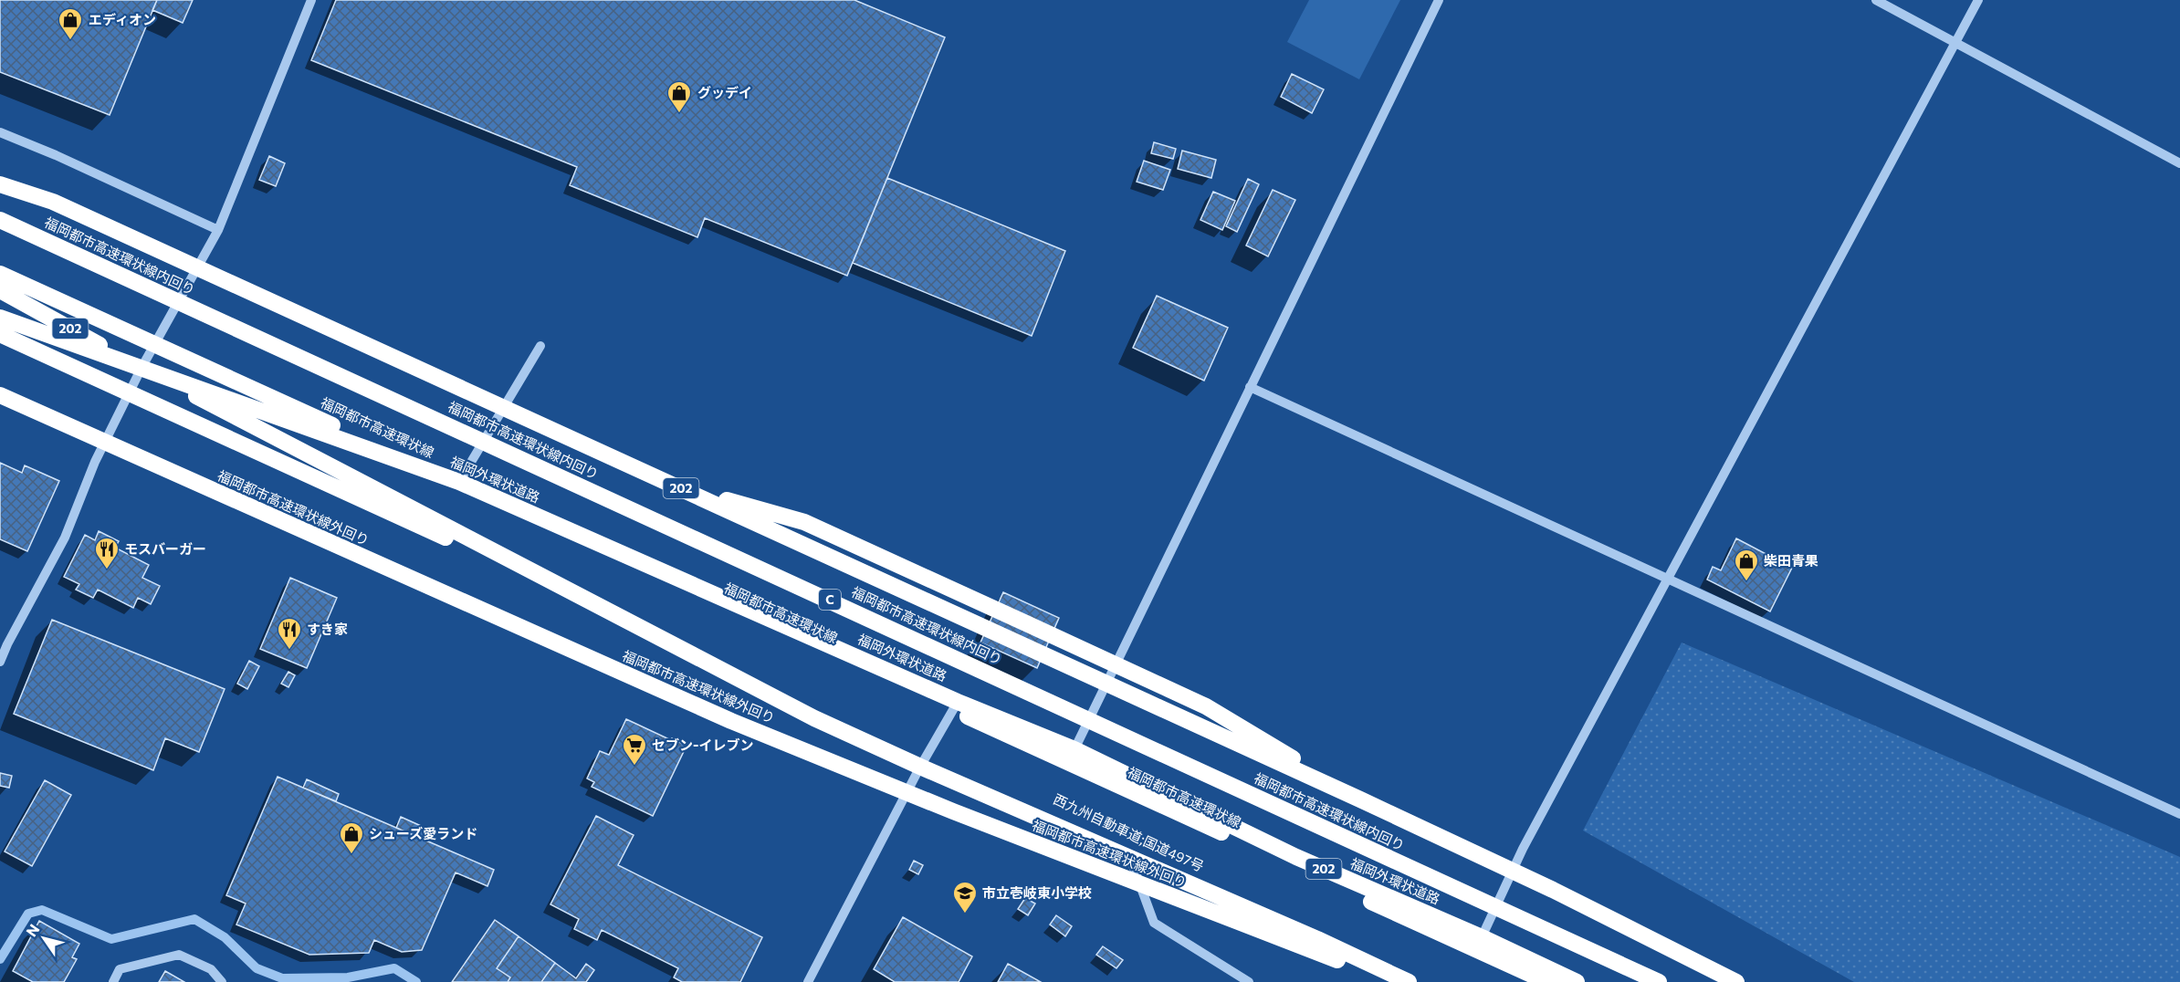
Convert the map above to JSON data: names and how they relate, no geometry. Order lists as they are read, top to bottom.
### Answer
{
  "streets": {
    "highway": [
      "福岡都市高速環状線内回り",
      "202",
      "福岡都市高速環状線",
      "福岡外環状道路",
      "福岡都市高速環状線外回り",
      "C",
      "西九州自動車道;国道497号"
    ]
  },
  "places": {
    "shop": [
      "エディオン",
      "グッデイ",
      "柴田青果",
      "シューズ愛ランド"
    ],
    "restaurant": ["モスバーガー", "すき家"],
    "supermarket": ["セブン-イレブン"],
    "school or university": ["市立壱岐東小学校"]
  },
  "north": "top left"
}
